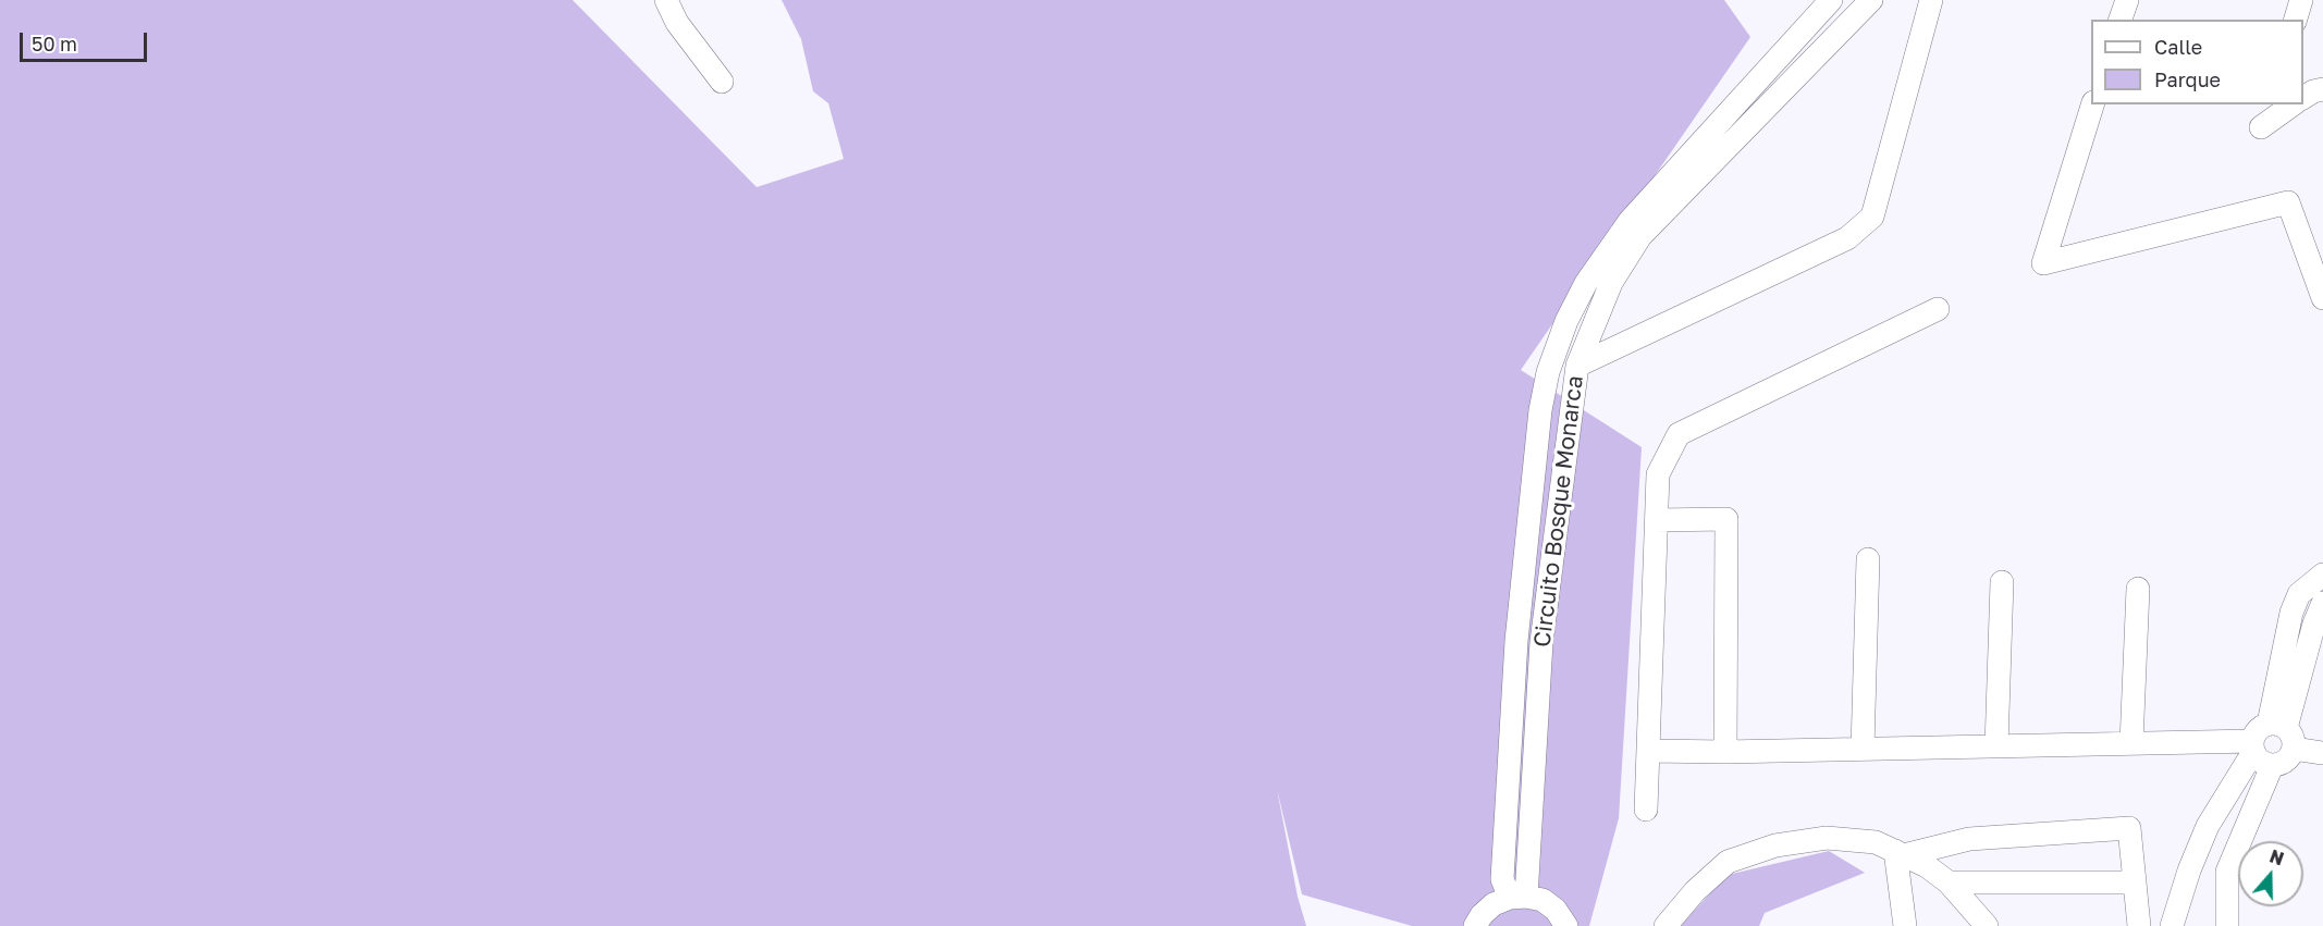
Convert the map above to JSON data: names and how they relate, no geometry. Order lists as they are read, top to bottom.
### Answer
{
  "streets": {
    "street": ["Circuito Bosque Monarca"]
  },
  "legend": ["Calle", "Parque"],
  "scale_bar": "50 m",
  "north": "top"
}
